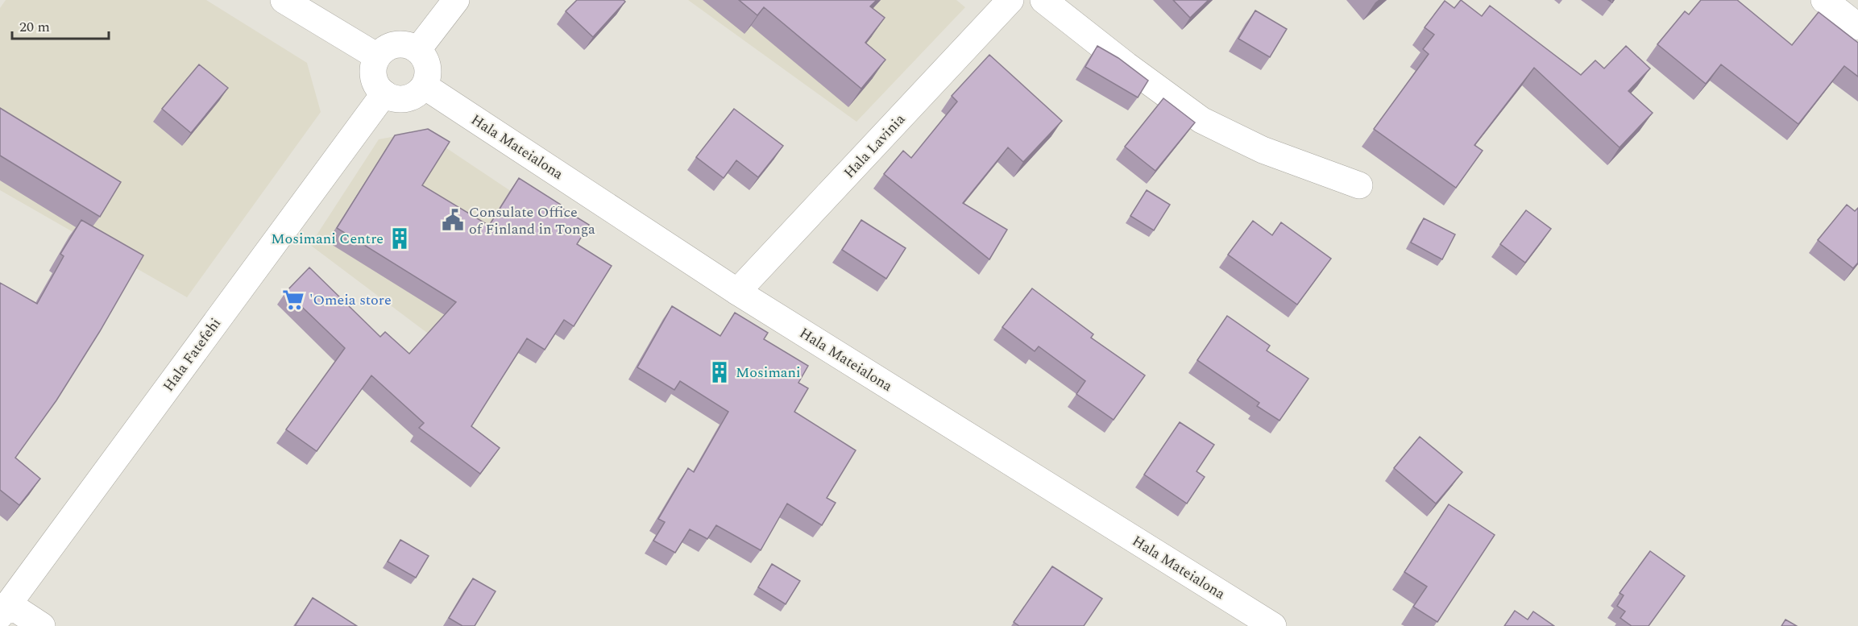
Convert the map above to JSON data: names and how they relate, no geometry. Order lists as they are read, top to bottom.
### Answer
{
  "streets": {
    "main road": ["Hala Lavinia", "Hala Mateialona", "Hala Fatefehi"]
  },
  "crossings": [
    ["Hala Lavinia", "Hala Mateialona"],
    ["Hala Mateialona", "Hala Fatefehi"]
  ],
  "places": {
    "public building": ["Consulate Office of Finland in Tonga"],
    "building": ["Mosimani Centre", "Mosimani"],
    "supermarket": ["'Omeia store"]
  },
  "scale_bar": "20 m"
}
